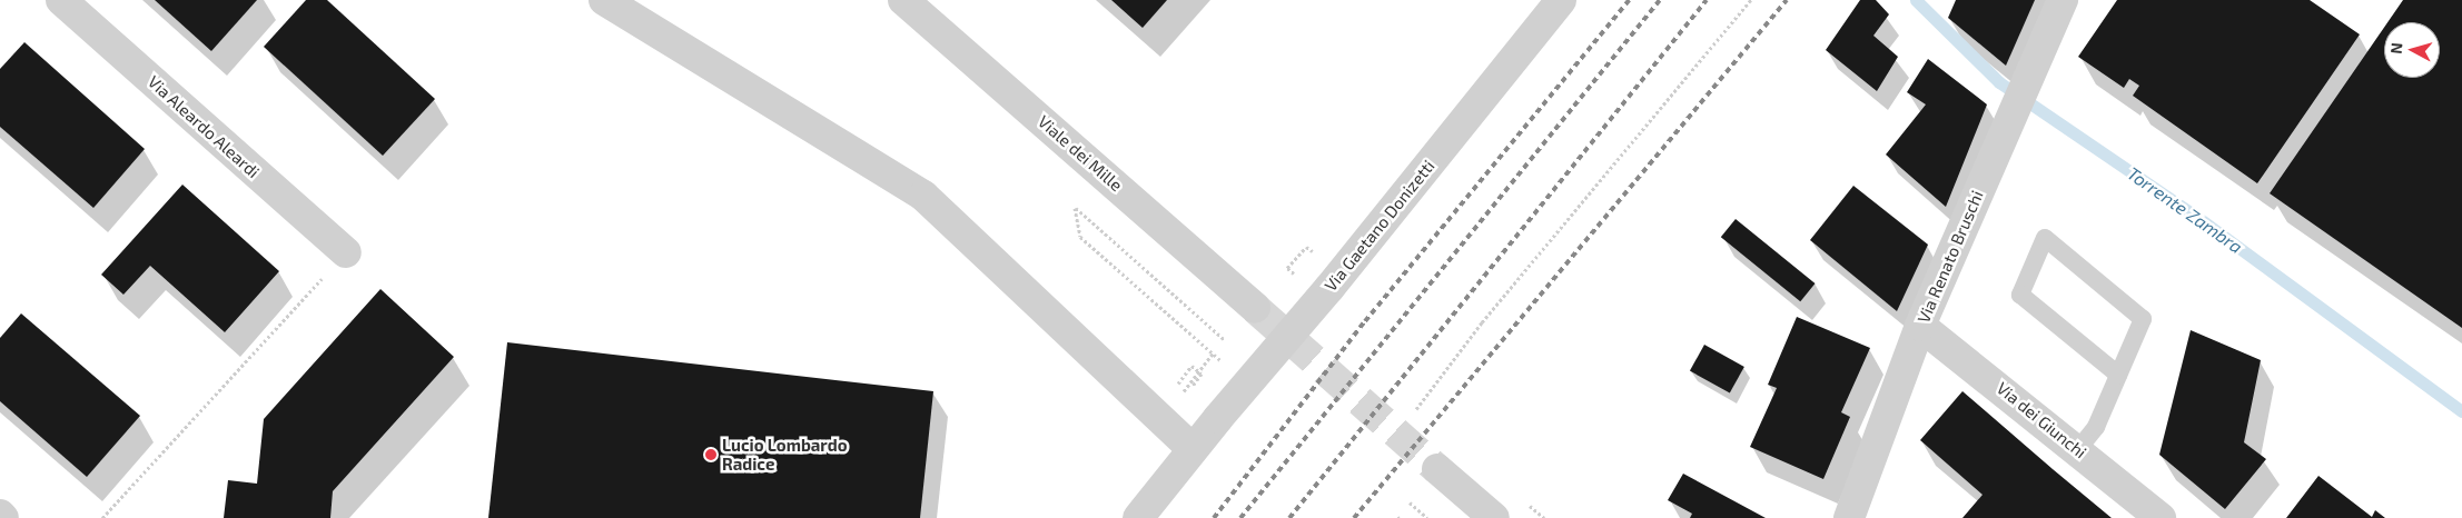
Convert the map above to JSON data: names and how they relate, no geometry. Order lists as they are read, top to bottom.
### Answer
{
  "streets": {
    "street": [
      "Via Aleardo Aleardi",
      "Viale dei Mille",
      "Via Gaetano Donizetti",
      "Via Renato Bruschi",
      "Via dei Giunchi"
    ]
  },
  "crossings": [
    ["Via Renato Bruschi", "Via dei Giunchi"]
  ],
  "water": ["Torrente Zambra"],
  "places": ["Lucio Lombardo Radice"],
  "north": "left"
}
